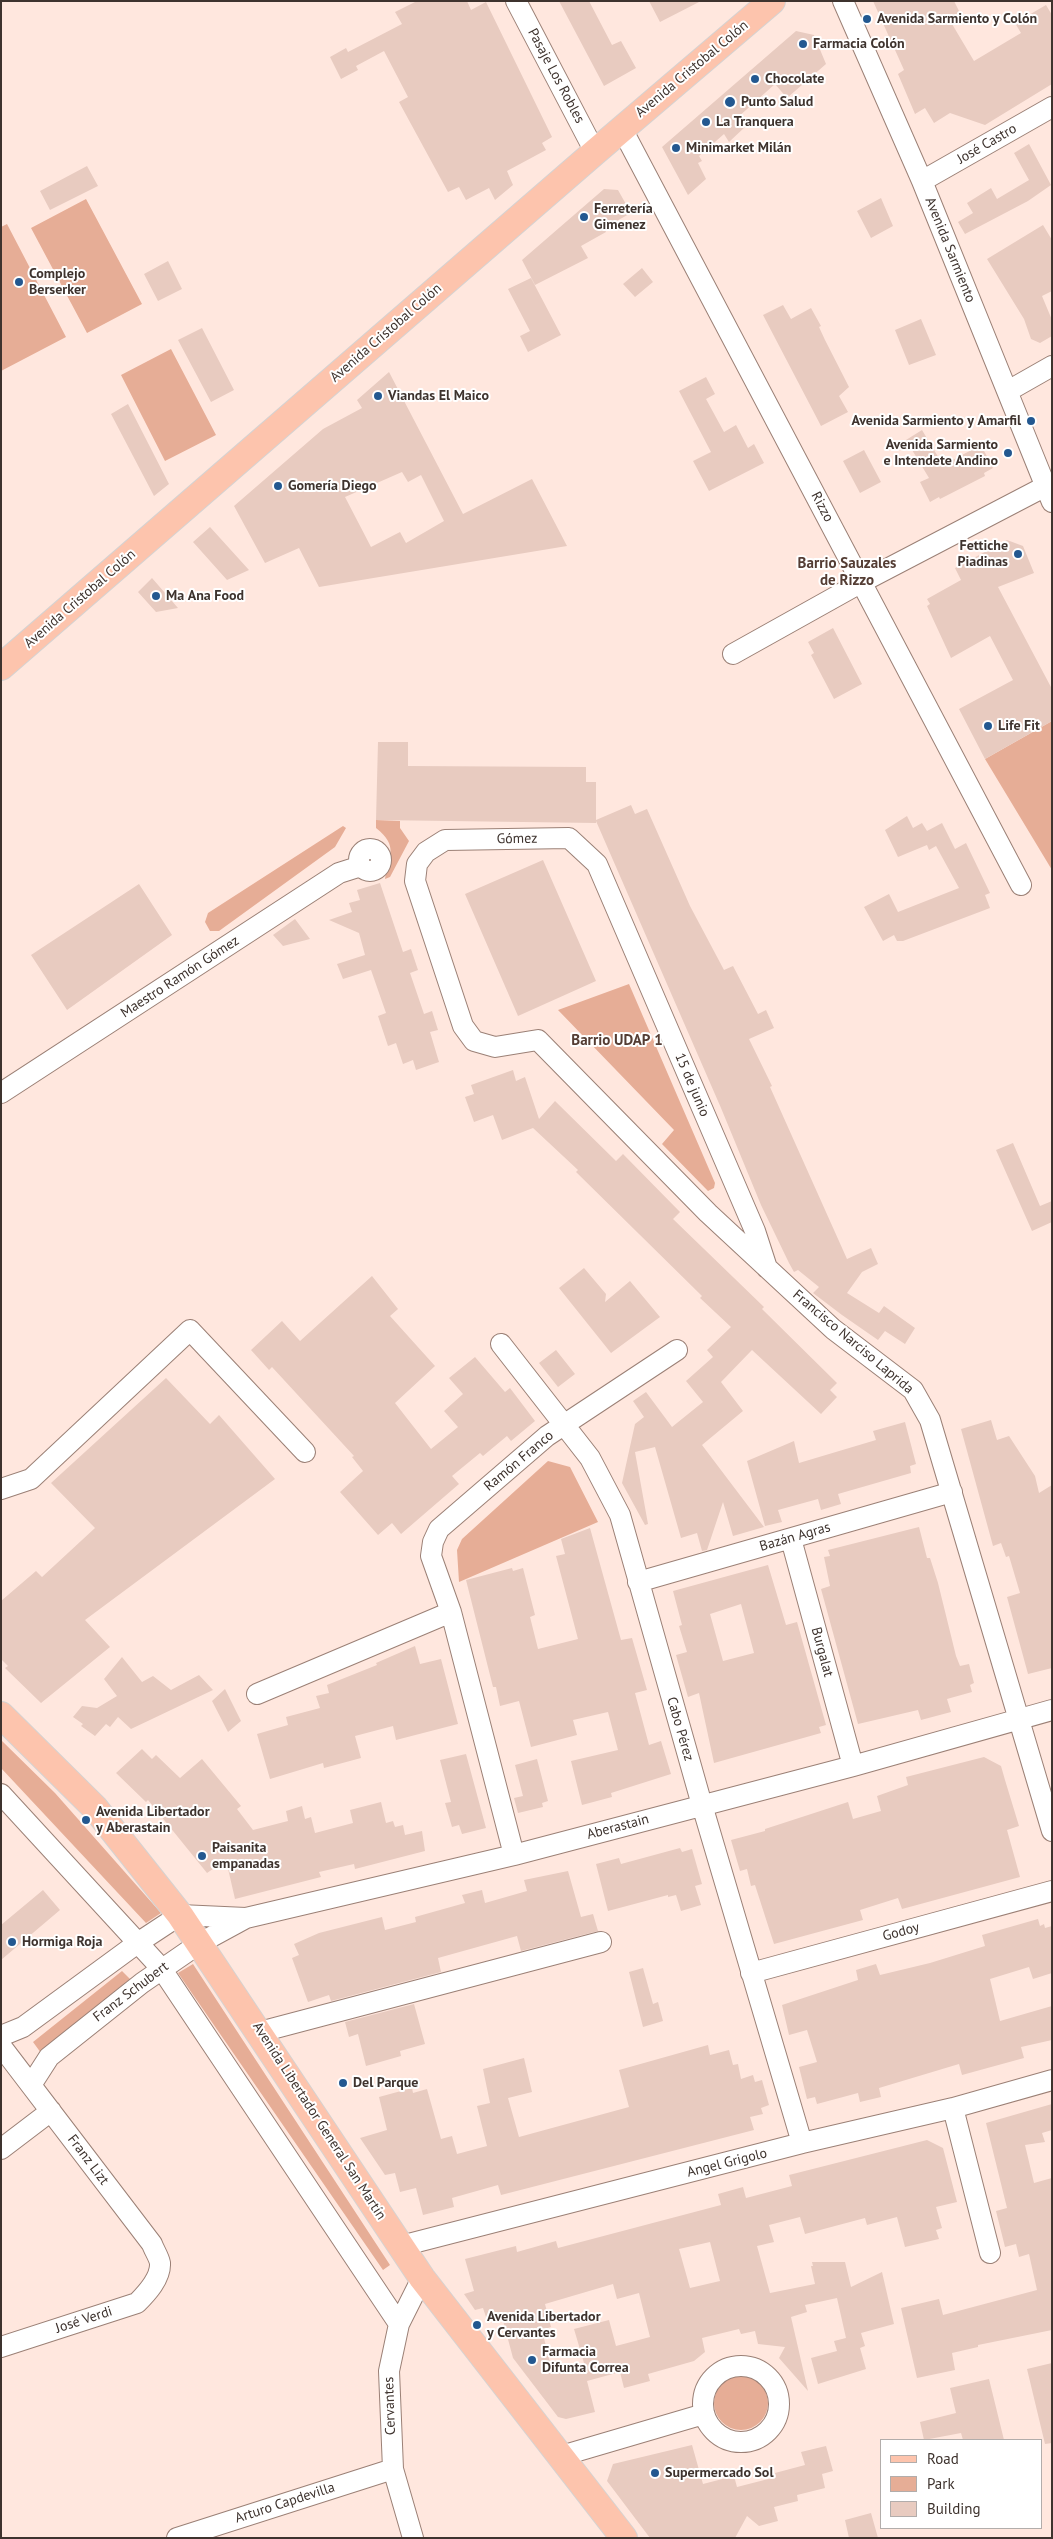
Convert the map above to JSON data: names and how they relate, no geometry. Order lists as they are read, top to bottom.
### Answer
{
  "streets": {
    "main road": ["Avenida Cristobal Colón", "Avenida Libertador General San Martín"],
    "street": [
      "Pasaje Los Robles",
      "José Castro",
      "Avenida Sarmiento",
      "Rizzo",
      "Gómez",
      "Maestro Ramón Gómez",
      "15 de junio",
      "Francisco Narciso Laprida",
      "Ramón Franco",
      "Bazán Agras",
      "Burgalat",
      "Cabo Pérez",
      "Aberastain",
      "Godoy",
      "Franz Schubert",
      "Franz Lizt",
      "Angel Grigolo",
      "José Verdi",
      "Cervantes",
      "Arturo Capdevilla"
    ]
  },
  "crossings": [
    ["Avenida Cristobal Colón", "Pasaje Los Robles"],
    ["Avenida Cristobal Colón", "Rizzo"],
    ["José Castro", "Avenida Sarmiento"],
    ["Gómez", "15 de junio"],
    ["Gómez", "Francisco Narciso Laprida"],
    ["15 de junio", "Francisco Narciso Laprida"],
    ["Francisco Narciso Laprida", "Bazán Agras"],
    ["Francisco Narciso Laprida", "Aberastain"],
    ["Ramón Franco", "Cabo Pérez"],
    ["Ramón Franco", "Aberastain"],
    ["Bazán Agras", "Burgalat"],
    ["Bazán Agras", "Cabo Pérez"],
    ["Burgalat", "Aberastain"],
    ["Cabo Pérez", "Aberastain"],
    ["Cabo Pérez", "Godoy"],
    ["Cabo Pérez", "Angel Grigolo"],
    ["Aberastain", "Franz Schubert"],
    ["Aberastain", "Avenida Libertador General San Martín"],
    ["Franz Schubert", "Avenida Libertador General San Martín"],
    ["Franz Schubert", "Franz Lizt"],
    ["Avenida Libertador General San Martín", "Angel Grigolo"],
    ["Avenida Libertador General San Martín", "Cervantes"],
    ["Franz Lizt", "José Verdi"],
    ["Cervantes", "Arturo Capdevilla"]
  ],
  "districts": ["Barrio Sauzales de Rizzo", "Barrio UDAP 1"],
  "places": [
    "Avenida Sarmiento y Colón",
    "Farmacia Colón",
    "Chocolate",
    "Punto Salud",
    "La Tranquera",
    "Minimarket Milán",
    "Ferretería Gimenez",
    "Complejo Berserker",
    "Viandas El Maico",
    "Avenida Sarmiento y Amarfil",
    "Avenida Sarmiento e Intendete Andino",
    "Gomería Diego",
    "Fettiche Piadinas",
    "Ma Ana Food",
    "Life Fit",
    "Avenida Libertador y Aberastain",
    "Paisanita empanadas",
    "Hormiga Roja",
    "Del Parque",
    "Avenida Libertador y Cervantes",
    "Farmacia Difunta Correa",
    "Supermercado Sol"
  ],
  "legend": ["Road", "Park", "Building"]
}
